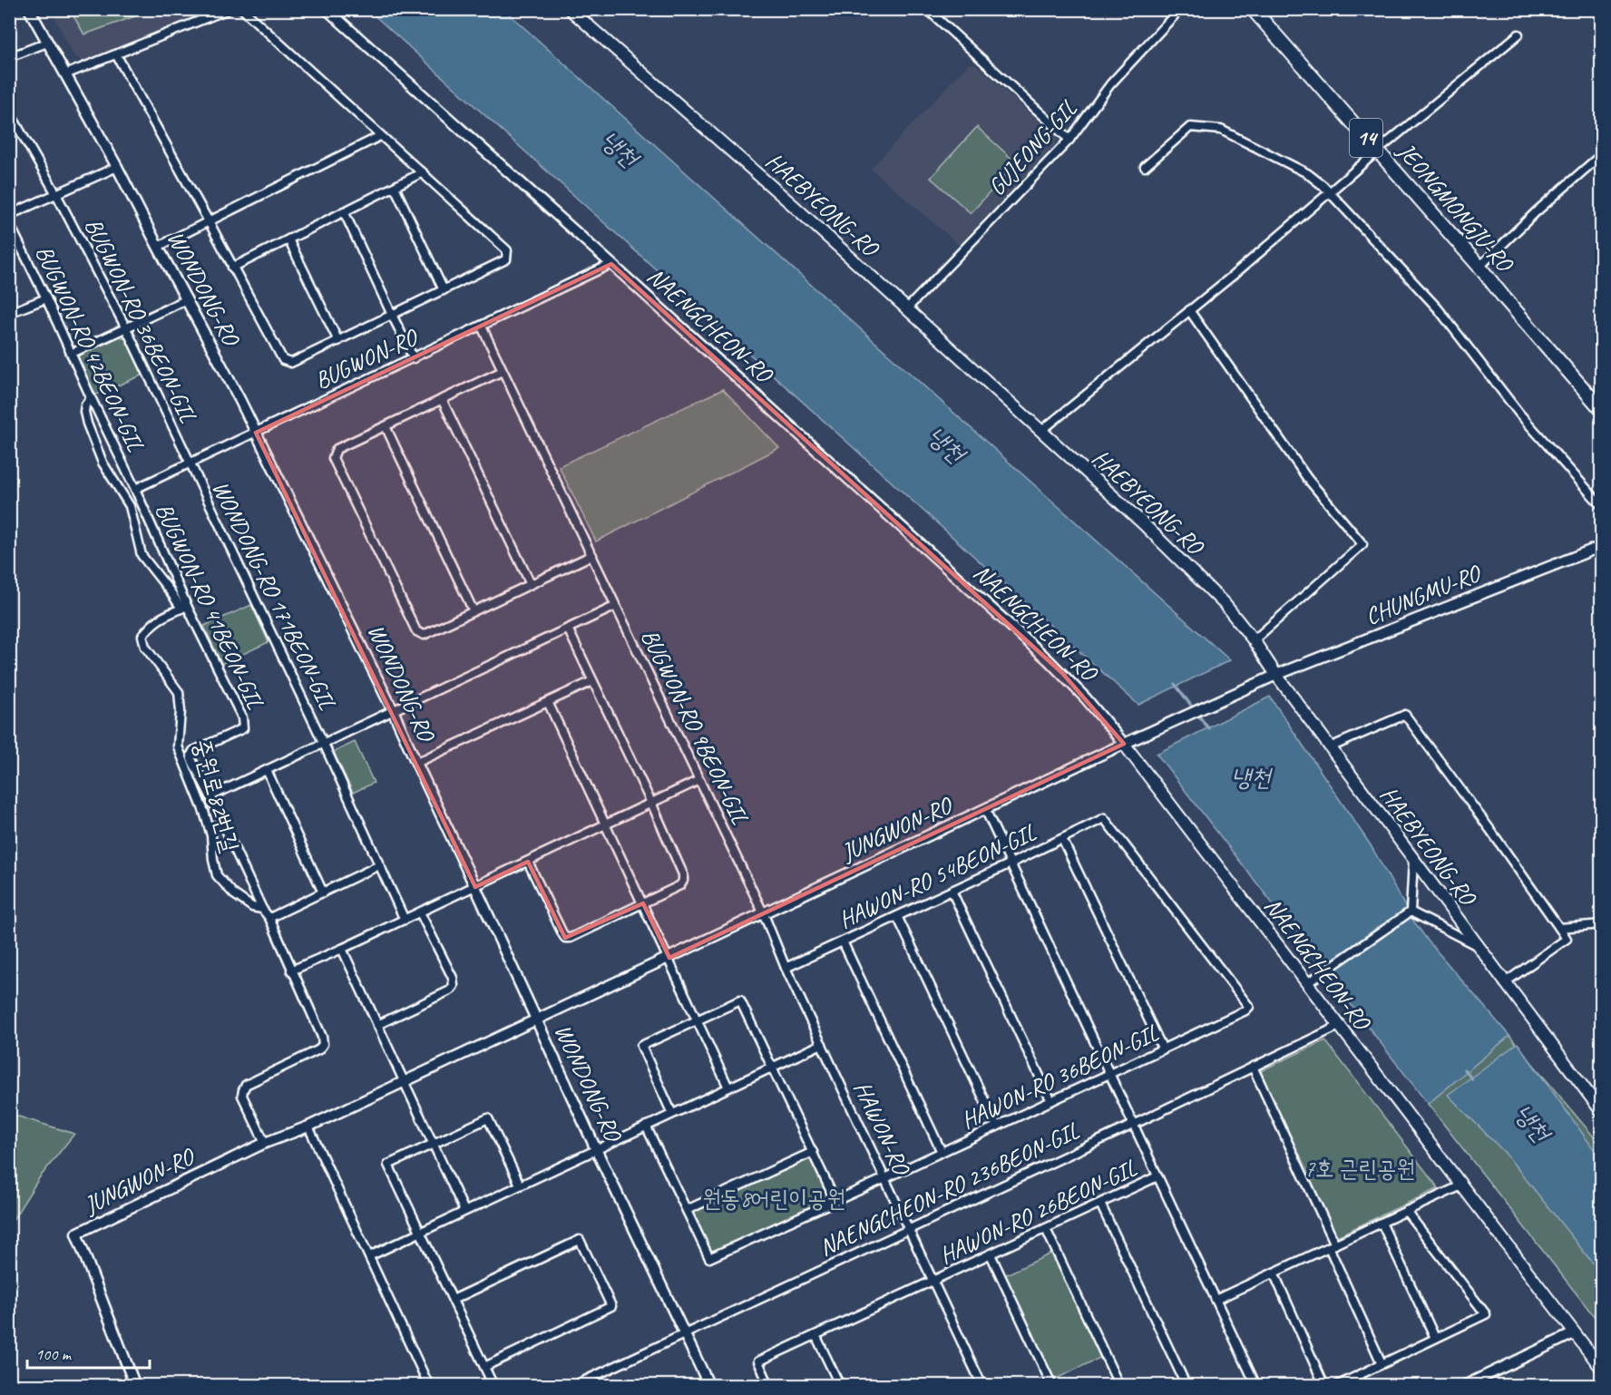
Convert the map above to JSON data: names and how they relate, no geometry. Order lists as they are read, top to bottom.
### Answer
{
  "streets": {
    "main road": [
      "14",
      "HAEBYEONG-RO",
      "JEONGMONGJU-RO",
      "NAENGCHEON-RO"
    ],
    "street": [
      "GUJEONG-GIL",
      "WONDONG-RO",
      "BUGWON-RO 36BEON-GIL",
      "BUGWON-RO 42BEON-GIL",
      "BUGWON-RO",
      "WONDONG-RO 171BEON-GIL",
      "CHUNGMU-RO",
      "BUGWON-RO 41BEON-GIL",
      "BUGWON-RO 9BEON-GIL",
      "중원로82번길",
      "JUNGWON-RO",
      "HAWON-RO 54BEON-GIL",
      "HAWON-RO 36BEON-GIL",
      "HAWON-RO",
      "NAENGCHEON-RO 236BEON-GIL",
      "HAWON-RO 26BEON-GIL"
    ]
  },
  "crossings": [
    ["GUJEONG-GIL", "HAEBYEONG-RO"],
    ["HAEBYEONG-RO", "CHUNGMU-RO"],
    ["WONDONG-RO", "BUGWON-RO"],
    ["WONDONG-RO", "WONDONG-RO 171BEON-GIL"],
    ["WONDONG-RO", "JUNGWON-RO"],
    ["WONDONG-RO", "NAENGCHEON-RO 236BEON-GIL"],
    ["BUGWON-RO 36BEON-GIL", "BUGWON-RO"],
    ["BUGWON-RO 36BEON-GIL", "WONDONG-RO 171BEON-GIL"],
    ["NAENGCHEON-RO", "BUGWON-RO"],
    ["NAENGCHEON-RO", "JUNGWON-RO"],
    ["NAENGCHEON-RO", "NAENGCHEON-RO 236BEON-GIL"],
    ["BUGWON-RO 42BEON-GIL", "BUGWON-RO"],
    ["BUGWON-RO 42BEON-GIL", "BUGWON-RO 41BEON-GIL"],
    ["BUGWON-RO", "WONDONG-RO 171BEON-GIL"],
    ["BUGWON-RO", "BUGWON-RO 41BEON-GIL"],
    ["BUGWON-RO", "BUGWON-RO 9BEON-GIL"],
    ["WONDONG-RO 171BEON-GIL", "BUGWON-RO 41BEON-GIL"],
    ["WONDONG-RO 171BEON-GIL", "BUGWON-RO 9BEON-GIL"],
    ["CHUNGMU-RO", "JUNGWON-RO"],
    ["BUGWON-RO 41BEON-GIL", "중원로82번길"],
    ["BUGWON-RO 41BEON-GIL", "JUNGWON-RO"],
    ["BUGWON-RO 9BEON-GIL", "JUNGWON-RO"],
    ["BUGWON-RO 9BEON-GIL", "HAWON-RO"],
    ["JUNGWON-RO", "HAWON-RO"],
    ["HAWON-RO 54BEON-GIL", "HAWON-RO 36BEON-GIL"],
    ["HAWON-RO 54BEON-GIL", "HAWON-RO"],
    ["HAWON-RO 36BEON-GIL", "HAWON-RO"],
    ["HAWON-RO", "NAENGCHEON-RO 236BEON-GIL"],
    ["HAWON-RO", "HAWON-RO 26BEON-GIL"]
  ],
  "water": ["냉천"],
  "parks": ["7호 근린공원", "원동8어린이공원"],
  "scale_bar": "100 m"
}
